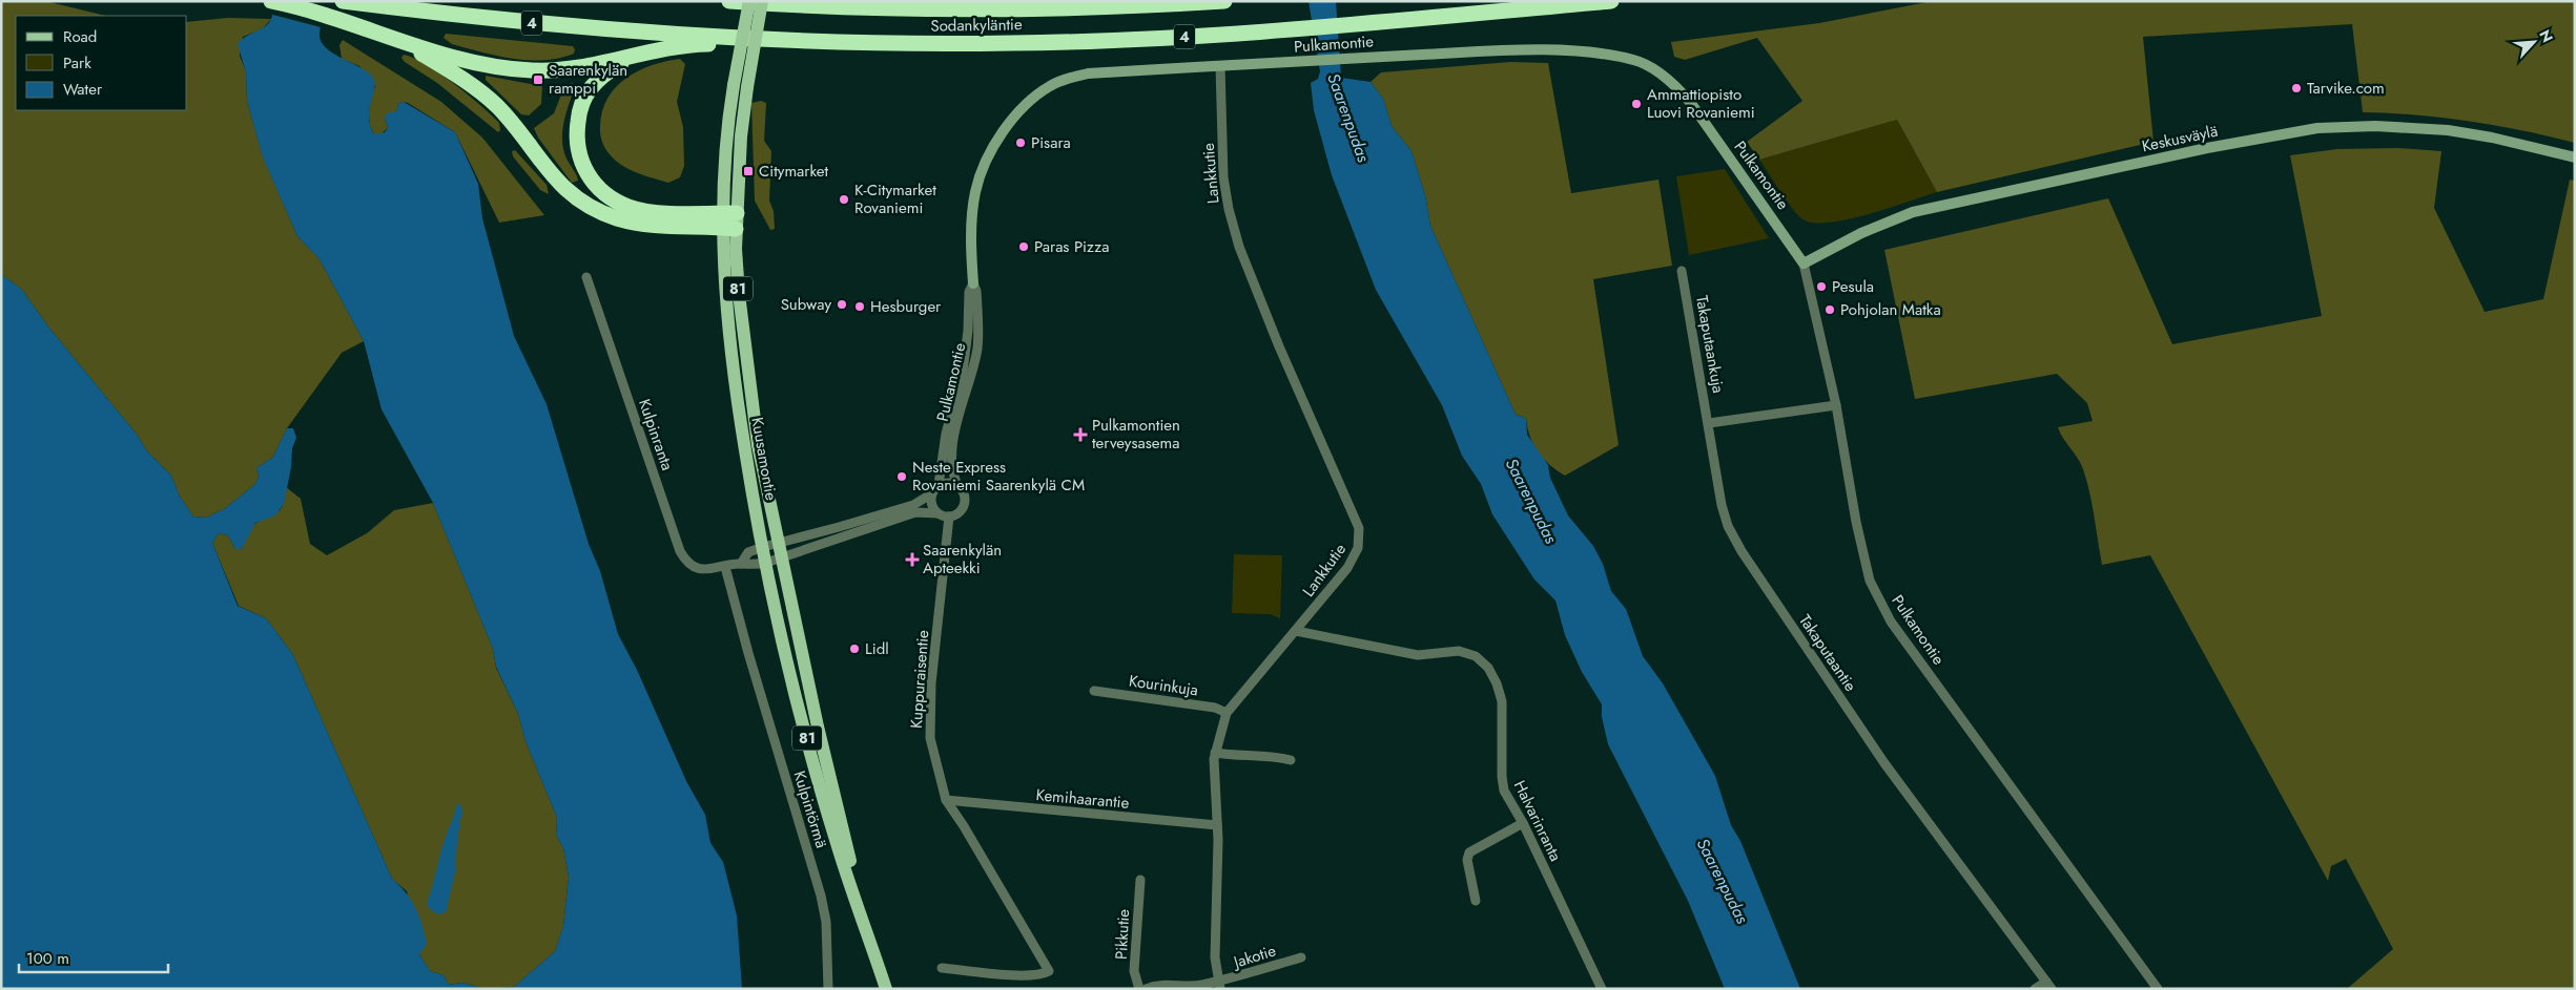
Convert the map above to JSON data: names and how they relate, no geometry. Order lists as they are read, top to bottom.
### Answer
{
  "streets": {
    "highway": ["4", "Sodankyläntie"],
    "main road": ["81", "Kuusamontie"],
    "street": [
      "Pulkamontie",
      "Keskusväylä",
      "Lankkutie",
      "Takaputaankuja",
      "Kulpinranta",
      "Takaputaantie",
      "Kuppuraisentie",
      "Kourinkuja",
      "Kemihaarantie",
      "Kulpintörmä",
      "Halvarinranta",
      "Pikkutie",
      "Jakotie"
    ]
  },
  "crossings": [
    ["Sodankyläntie", "Kuusamontie"],
    ["Pulkamontie", "Keskusväylä"],
    ["Pulkamontie", "Lankkutie"],
    ["Pulkamontie", "Kuppuraisentie"],
    ["Lankkutie", "Kourinkuja"],
    ["Lankkutie", "Kemihaarantie"],
    ["Lankkutie", "Halvarinranta"],
    ["Lankkutie", "Jakotie"],
    ["Takaputaankuja", "Takaputaantie"],
    ["Kulpinranta", "Kulpintörmä"],
    ["Kuppuraisentie", "Kemihaarantie"]
  ],
  "water": ["Saarenpudas"],
  "places": {
    "transit": ["Saarenkylän ramppi", "Citymarket"],
    "other": [
      "Tarvike.com",
      "Ammattiopisto Luovi Rovaniemi",
      "Pisara",
      "K-Citymarket Rovaniemi",
      "Paras Pizza",
      "Pesula",
      "Subway",
      "Hesburger",
      "Pohjolan Matka",
      "Neste Express Rovaniemi Saarenkylä CM",
      "Lidl"
    ],
    "health": ["Pulkamontien terveysasema", "Saarenkylän Apteekki"]
  },
  "legend": ["Road", "Park", "Water"],
  "scale_bar": "100 m",
  "north": "top right"
}
